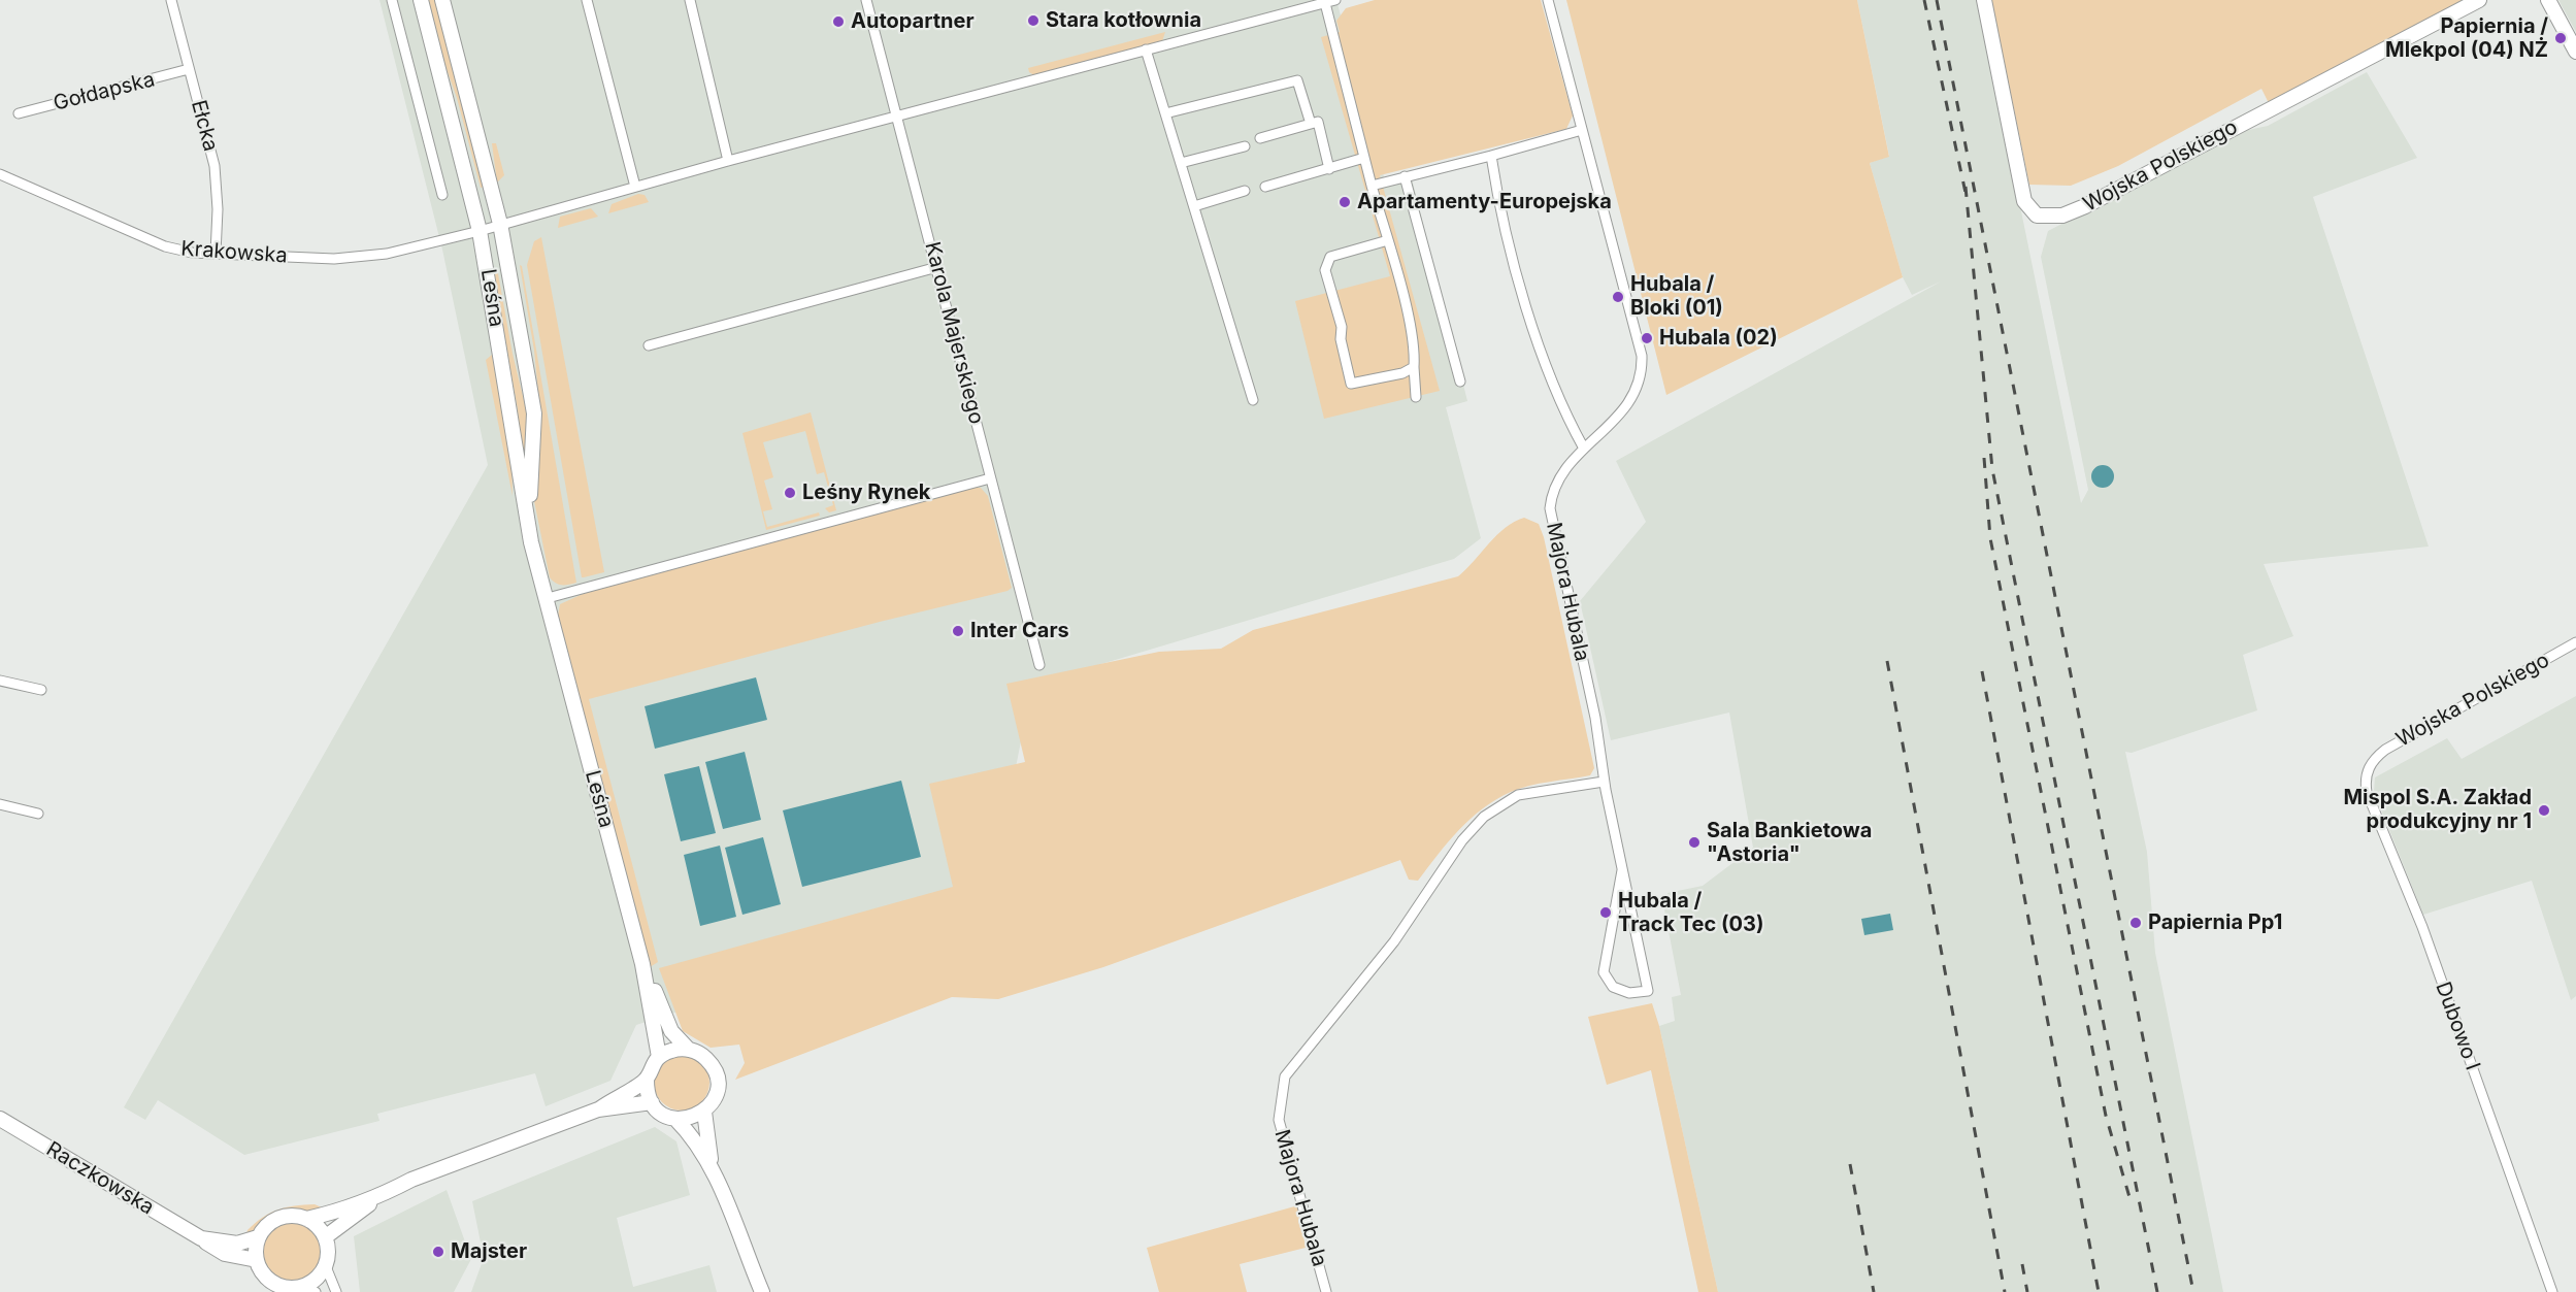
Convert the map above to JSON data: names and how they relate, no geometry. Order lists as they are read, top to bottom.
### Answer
{
  "streets": {
    "main road": ["Wojska Polskiego", "Leśna", "Raczkowska"],
    "street": [
      "Gołdapska",
      "Ełcka",
      "Krakowska",
      "Karola Majerskiego",
      "Majora Hubala",
      "Dubowo I"
    ]
  },
  "crossings": [
    ["Gołdapska", "Ełcka"],
    ["Ełcka", "Krakowska"],
    ["Wojska Polskiego", "Dubowo I"],
    ["Krakowska", "Leśna"],
    ["Krakowska", "Karola Majerskiego"]
  ],
  "places": [
    "Stara kotłownia",
    "Autopartner",
    "Papiernia / Mlekpol (04) NŻ",
    "Apartamenty-Europejska",
    "Hubala / Bloki (01)",
    "Hubala (02)",
    "Leśny Rynek",
    "Inter Cars",
    "Mispol S.A. Zakład produkcyjny nr 1",
    "Sala Bankietowa \"Astoria\"",
    "Hubala / Track Tec (03)",
    "Papiernia Pp1",
    "Majster"
  ]
}
